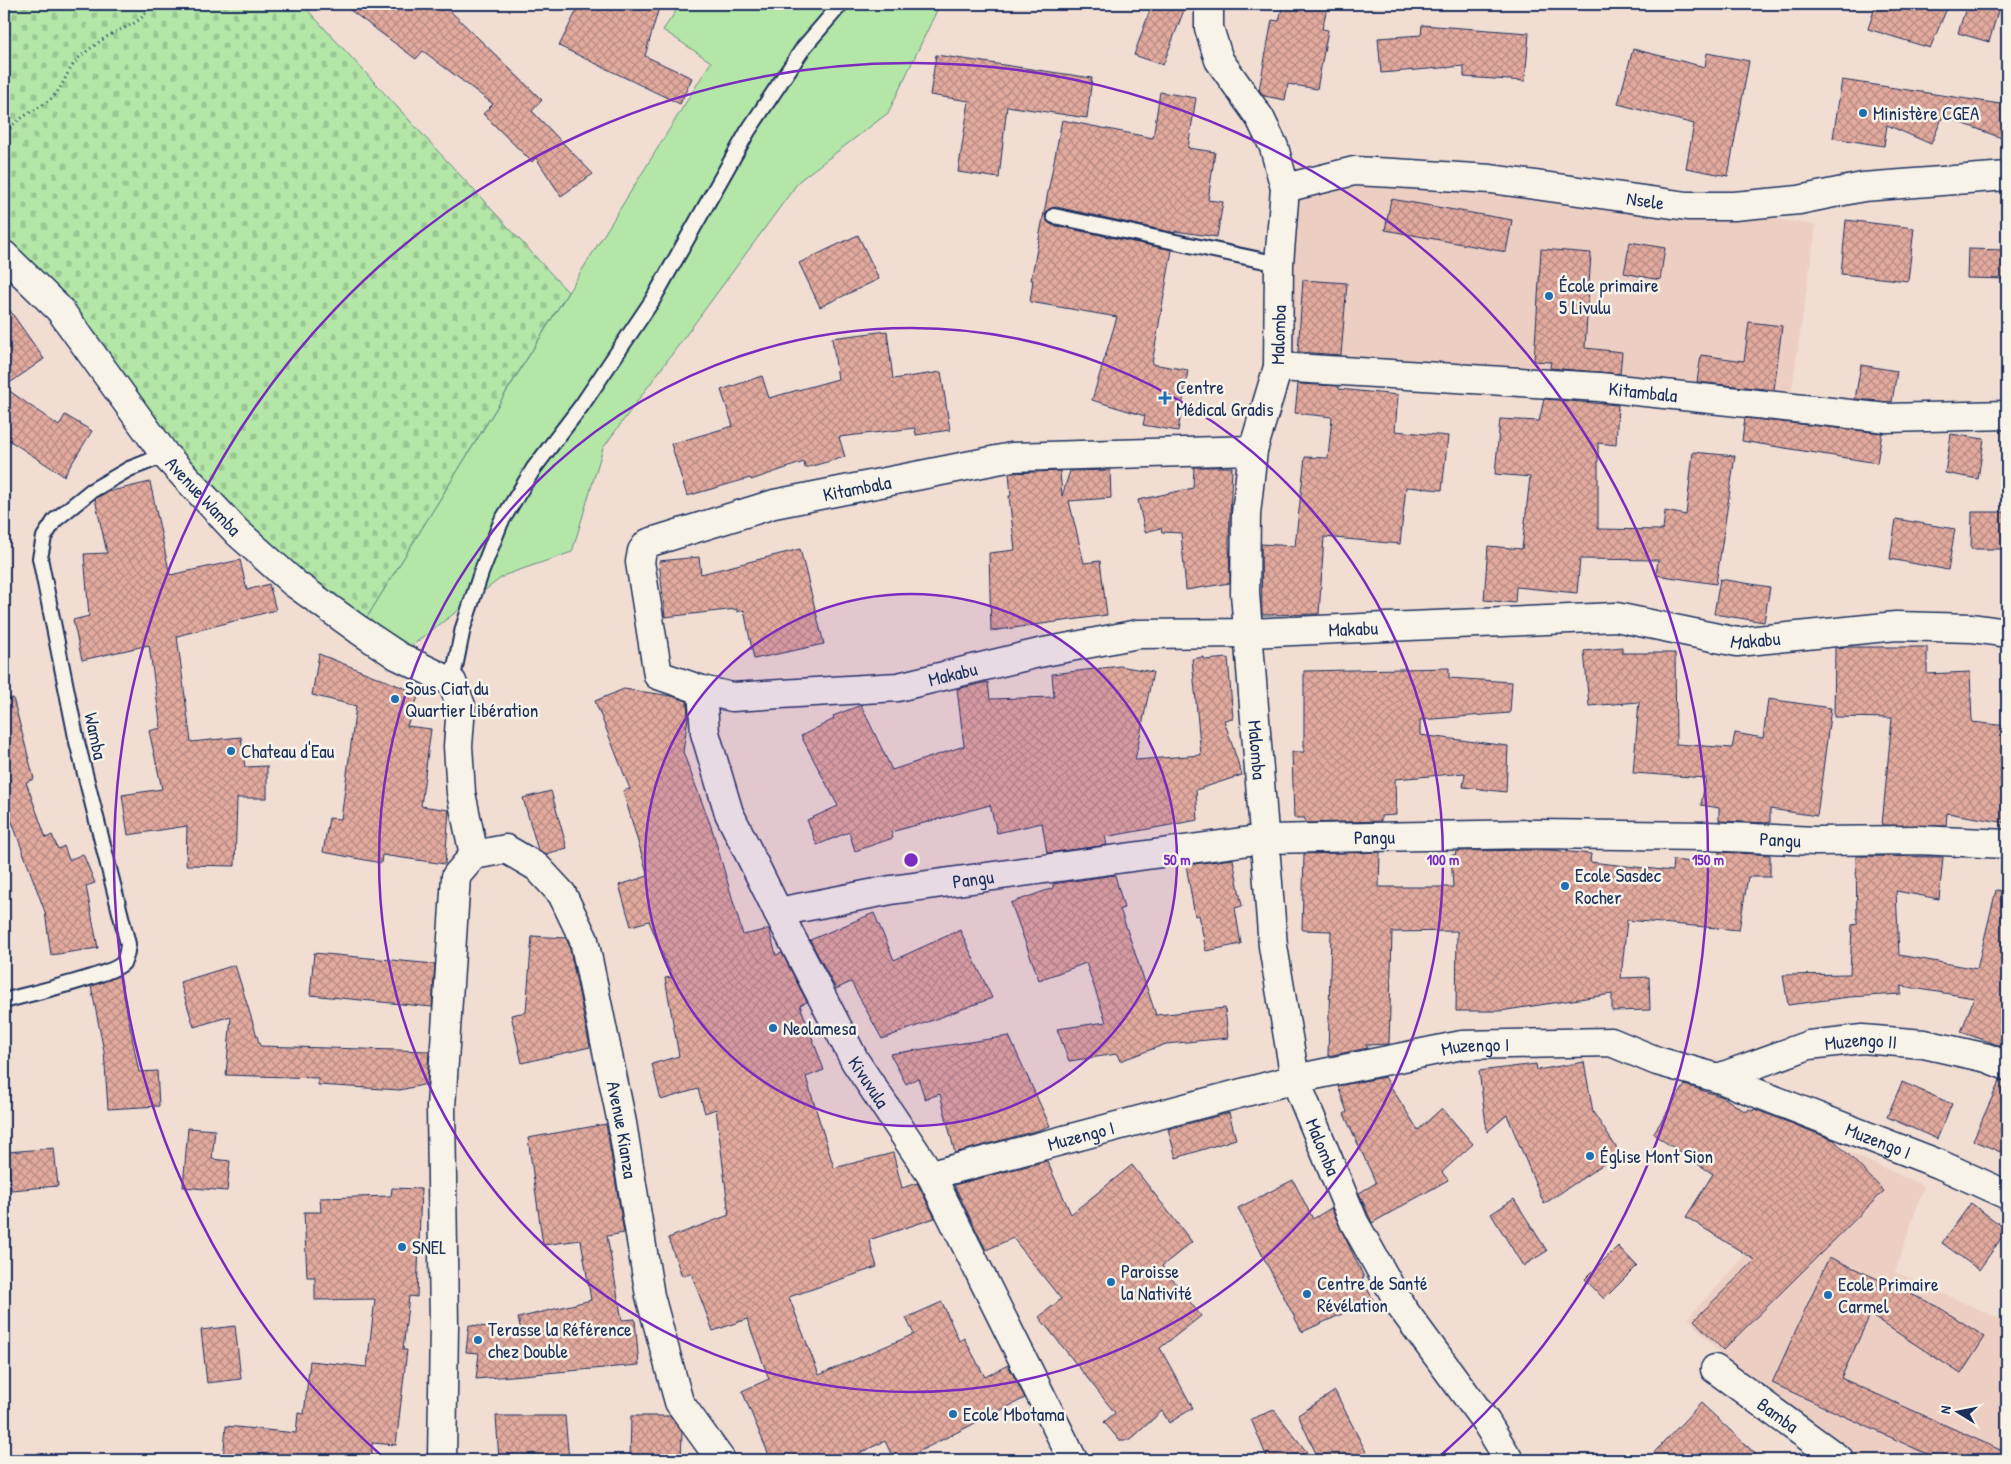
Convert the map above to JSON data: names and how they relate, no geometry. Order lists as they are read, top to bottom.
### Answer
{
  "streets": {
    "street": [
      "Nsele",
      "Malomba",
      "Kitambala",
      "Avenue Wamba",
      "Makabu",
      "Pangu",
      "Muzengo II",
      "Muzengo I",
      "Kivuvula",
      "Avenue Kianza",
      "Bamba"
    ],
    "lane": ["Wamba"]
  },
  "crossings": [
    ["Nsele", "Malomba"],
    ["Malomba", "Kitambala"],
    ["Malomba", "Makabu"],
    ["Malomba", "Pangu"],
    ["Malomba", "Muzengo I"],
    ["Kitambala", "Makabu"],
    ["Kitambala", "Kivuvula"],
    ["Avenue Wamba", "Wamba"],
    ["Makabu", "Kivuvula"],
    ["Pangu", "Kivuvula"],
    ["Muzengo II", "Muzengo I"],
    ["Muzengo I", "Kivuvula"]
  ],
  "places": {
    "other": [
      "Ministère CGEA",
      "École primaire 5 Livulu",
      "Sous Ciat du Quartier Libération",
      "Chateau d'Eau",
      "Ecole Sasdec Rocher",
      "Neolamesa",
      "Église Mont Sion",
      "SNEL",
      "Paroisse la Nativité",
      "Centre de Santé Révélation",
      "Ecole Primaire Carmel",
      "Terasse la Référence chez Double",
      "Ecole Mbotama"
    ],
    "health": ["Centre Médical Gradis"]
  },
  "north": "left",
  "rings": ["50 m", "100 m", "150 m"]
}
